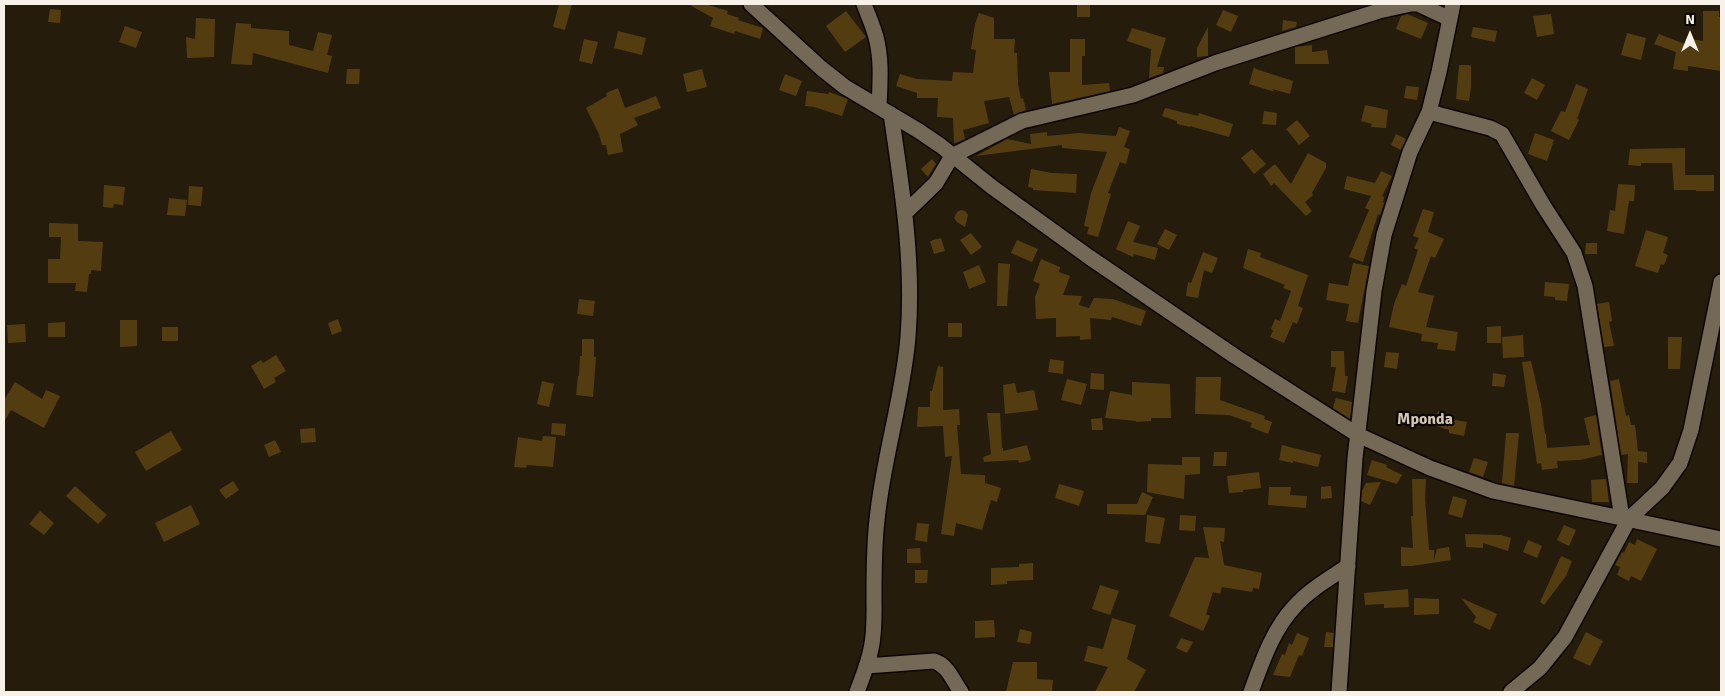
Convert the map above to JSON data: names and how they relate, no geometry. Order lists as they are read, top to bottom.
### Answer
{
  "districts": ["Mponda"],
  "north": "top"
}
